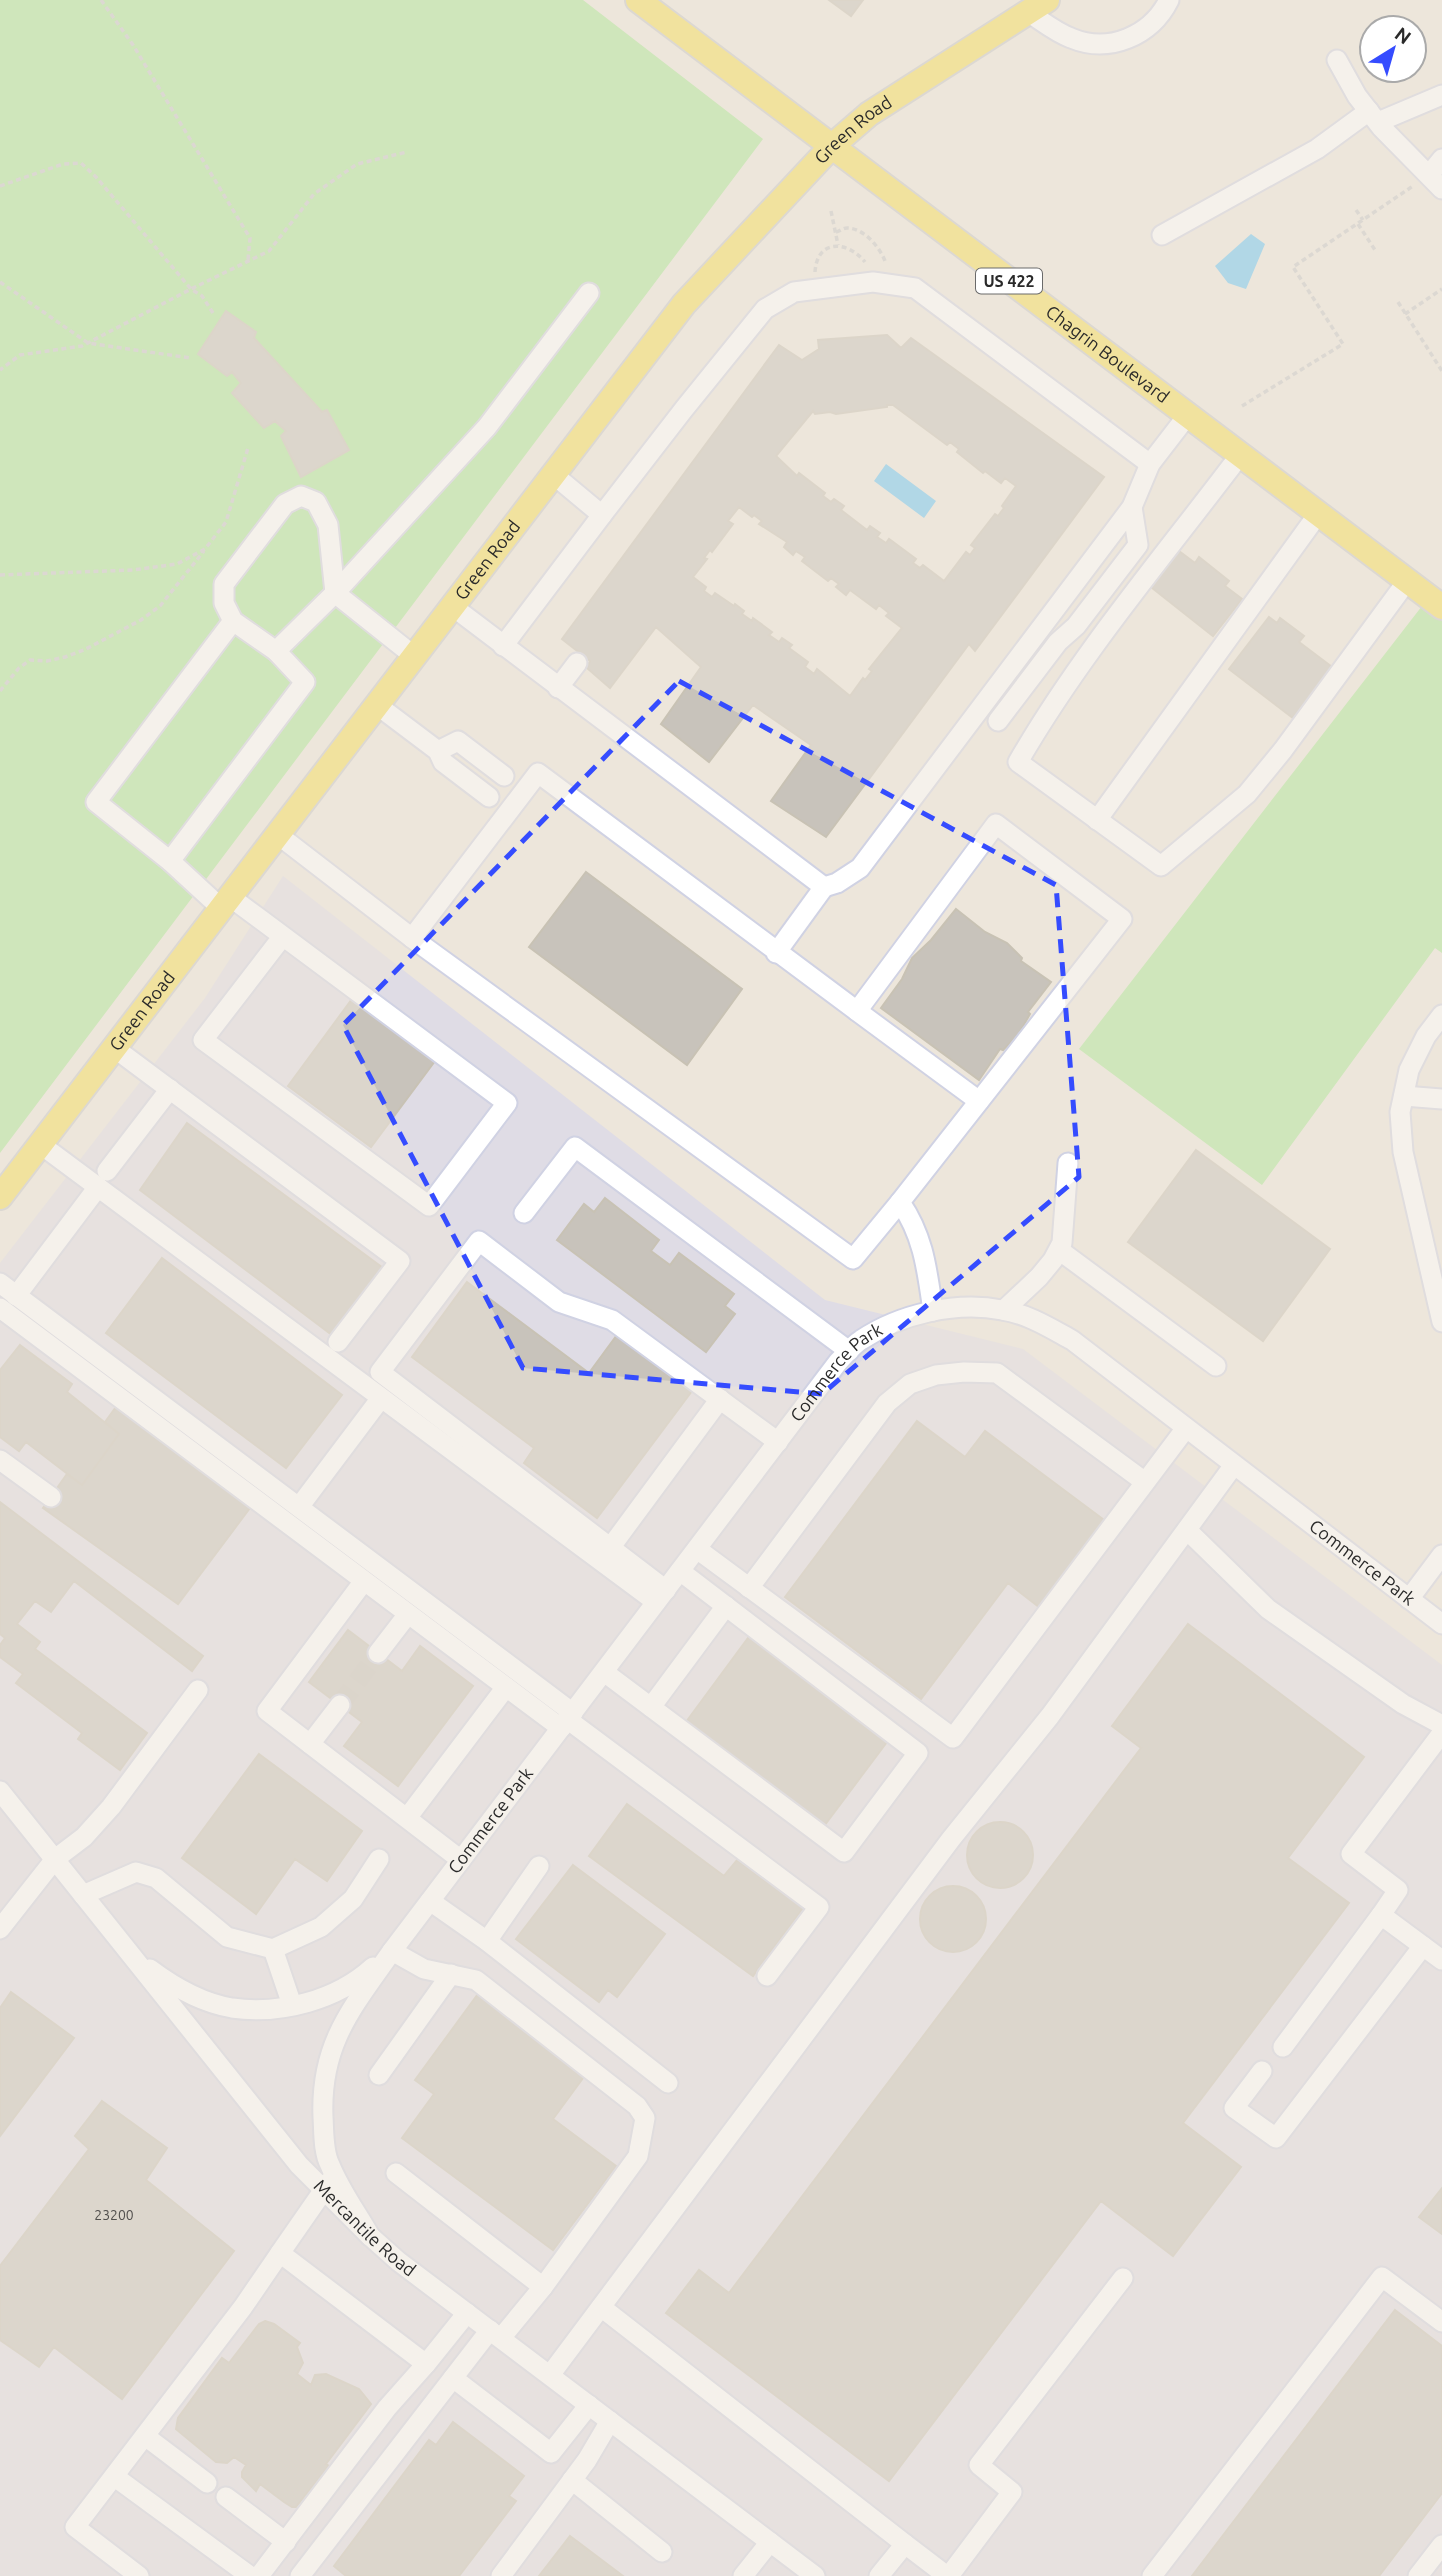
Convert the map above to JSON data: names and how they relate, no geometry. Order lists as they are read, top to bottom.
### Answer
{
  "streets": {
    "main road": ["Green Road", "US 422", "Chagrin Boulevard"],
    "street": ["Commerce Park", "Mercantile Road"]
  },
  "crossings": [
    ["Green Road", "Chagrin Boulevard"],
    ["Commerce Park", "Mercantile Road"]
  ],
  "house_numbers": ["23200"],
  "north": "top right"
}
